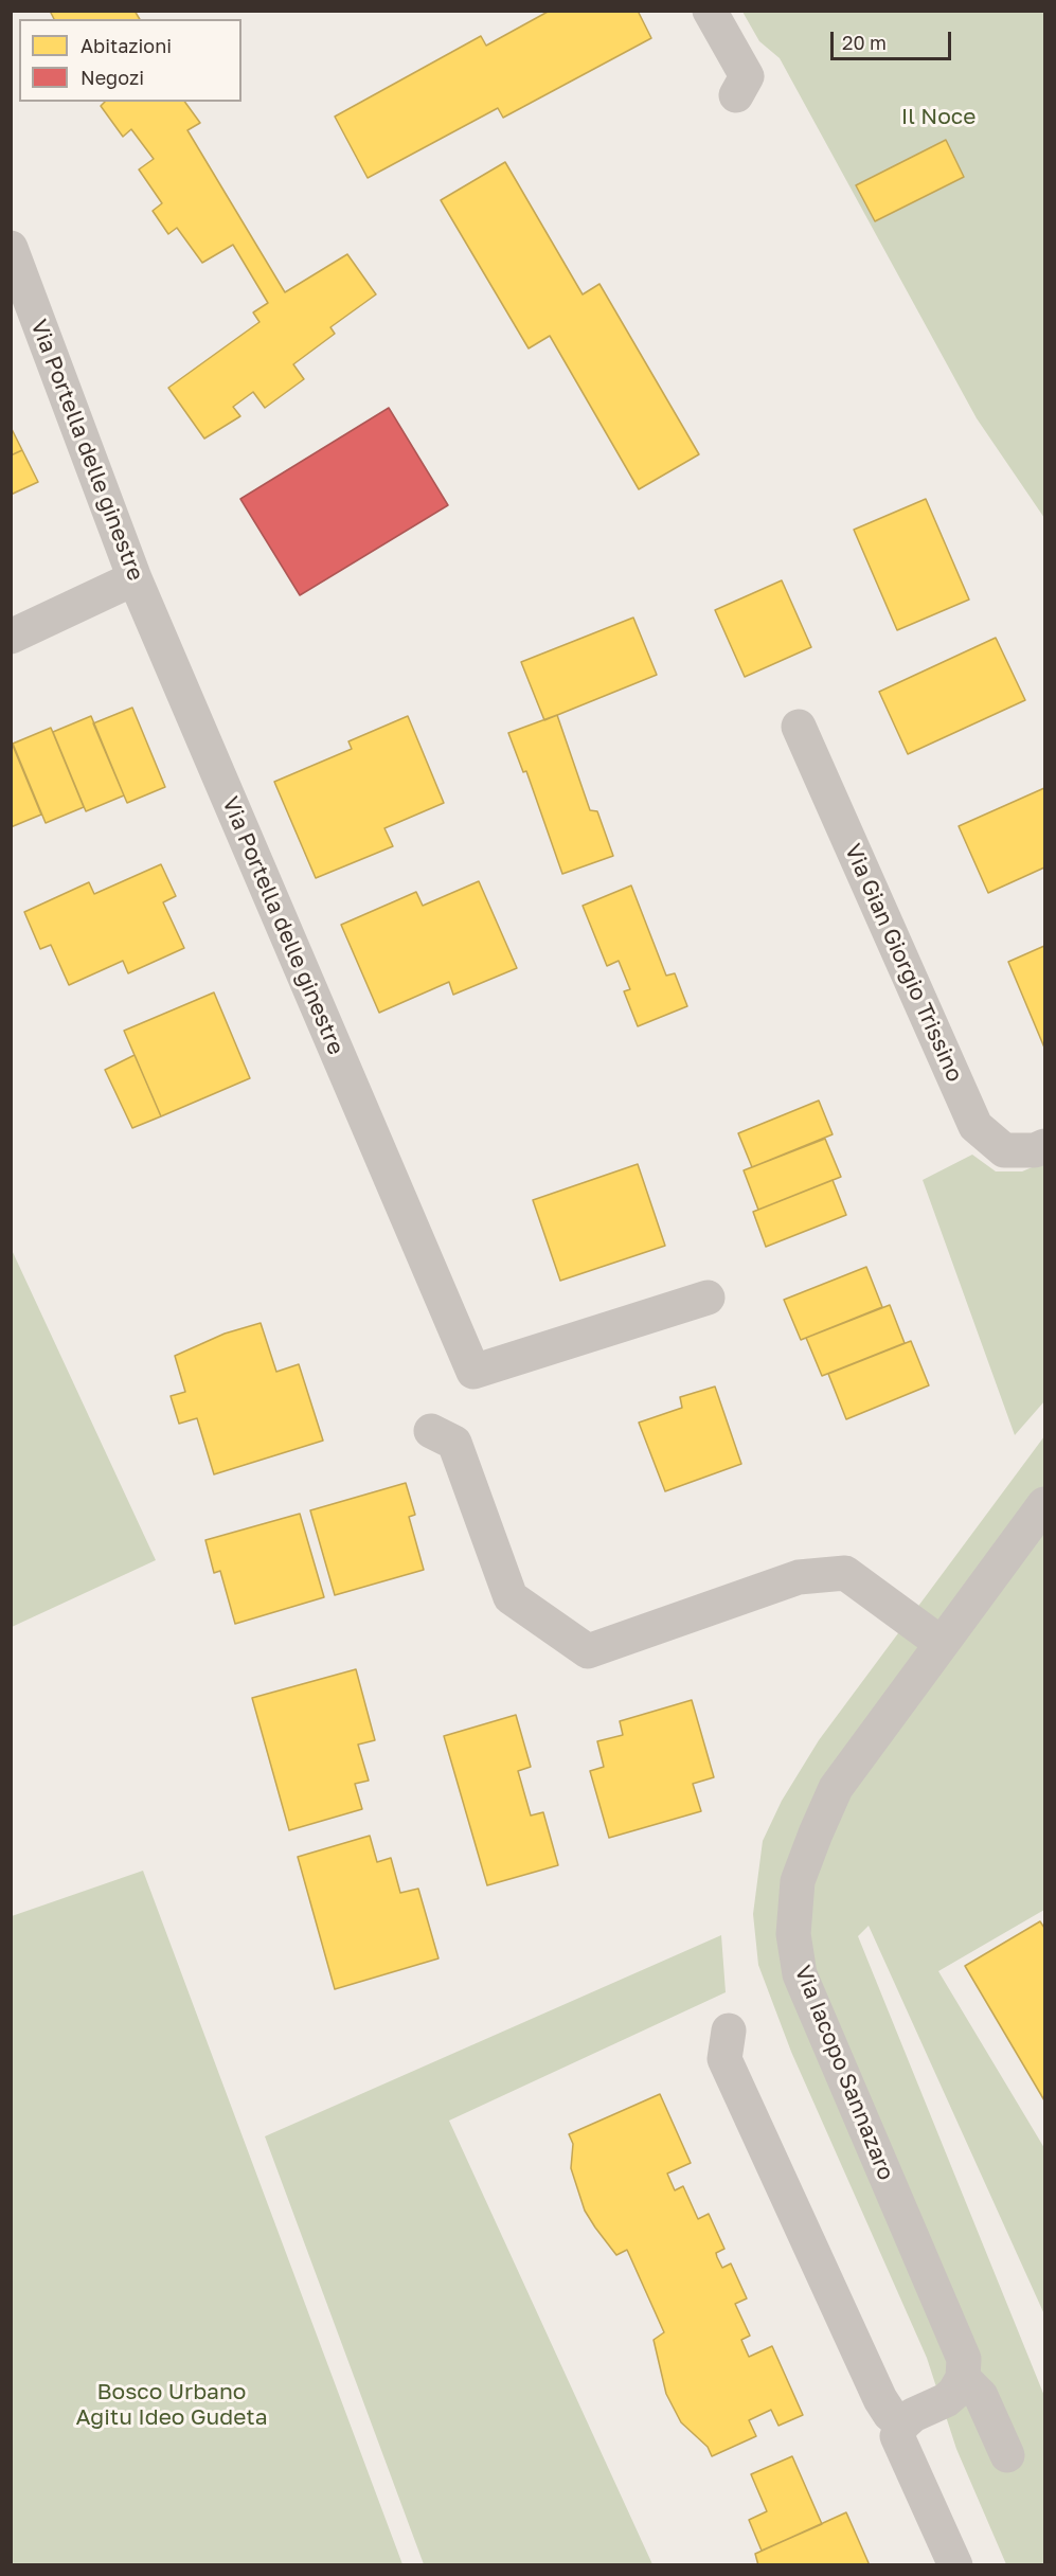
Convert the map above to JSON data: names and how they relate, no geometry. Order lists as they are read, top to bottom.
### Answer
{
  "streets": {
    "street": ["Via Portella delle ginestre", "Via Gian Giorgio Trissino", "Via Iacopo Sannazaro"]
  },
  "parks": ["Il Noce", "Bosco Urbano Agitu Ideo Gudeta"],
  "legend": ["Abitazioni", "Negozi"],
  "scale_bar": "20 m"
}
